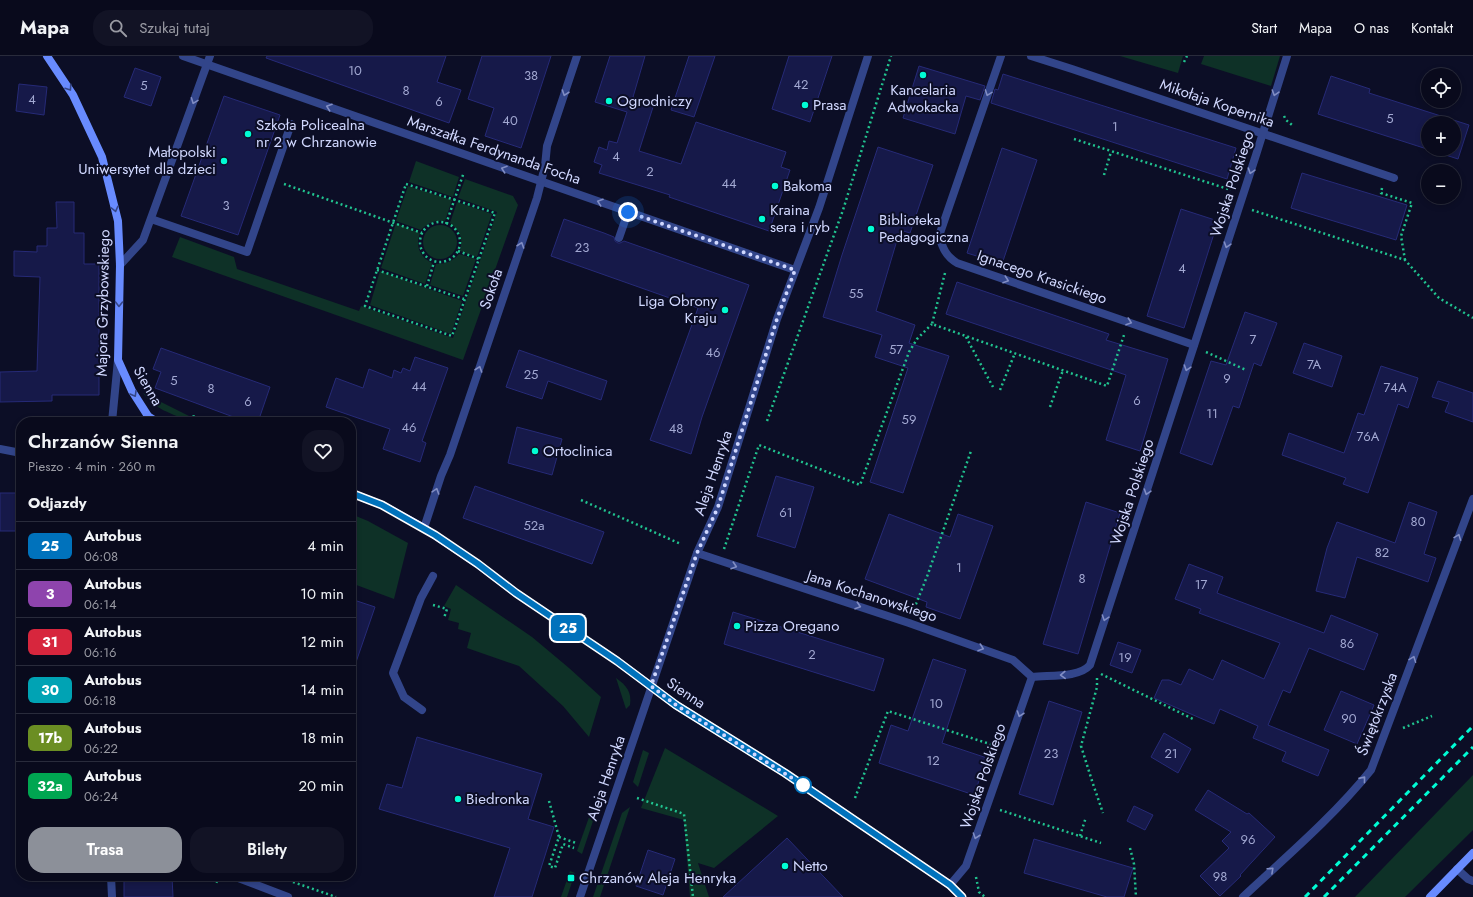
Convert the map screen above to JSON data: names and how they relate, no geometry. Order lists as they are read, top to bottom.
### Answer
{
  "streets": {
    "street": [
      "Mikołaja Kopernika",
      "Marszałka Ferdynanda Focha",
      "Wojska Polskiego",
      "Ignacego Krasickiego",
      "Sokoła",
      "Majora Grzybowskiego",
      "Sienna",
      "Aleja Henryka",
      "Jana Kochanowskiego",
      "Świętokrzyska"
    ]
  },
  "crossings": [
    ["Mikołaja Kopernika", "Wojska Polskiego"],
    ["Marszałka Ferdynanda Focha", "Sokoła"],
    ["Marszałka Ferdynanda Focha", "Aleja Henryka"],
    ["Wojska Polskiego", "Ignacego Krasickiego"],
    ["Wojska Polskiego", "Sienna"],
    ["Wojska Polskiego", "Jana Kochanowskiego"],
    ["Sokoła", "Sienna"],
    ["Majora Grzybowskiego", "Sienna"],
    ["Sienna", "Aleja Henryka"],
    ["Aleja Henryka", "Jana Kochanowskiego"]
  ],
  "one_way": [
    "Marszałka Ferdynanda Focha",
    "Wojska Polskiego",
    "Majora Grzybowskiego",
    "Jana Kochanowskiego",
    "Świętokrzyska"
  ],
  "places": {
    "other": [
      "Kancelaria Adwokacka",
      "Ogrodniczy",
      "Prasa",
      "Szkoła Policealna nr 2 w Chrzanowie",
      "Małopolski Uniwersytet dla dzieci",
      "Bakoma",
      "Kraina sera i ryb",
      "Biblioteka Pedagogiczna",
      "Liga Obrony Kraju",
      "Ortoclinica",
      "Pizza Oregano",
      "Biedronka",
      "Netto"
    ],
    "transit": ["Chrzanów Aleja Henryka"]
  },
  "lines": ["bus line 25"],
  "house_numbers": [
    "10",
    "38",
    "42",
    "5",
    "8",
    "4",
    "6",
    "5",
    "40",
    "1",
    "4",
    "2",
    "44",
    "3",
    "23",
    "4",
    "55",
    "7",
    "57",
    "46",
    "7A",
    "25",
    "9",
    "5",
    "44",
    "74A",
    "8",
    "6",
    "6",
    "11",
    "59",
    "46",
    "48",
    "76A",
    "61",
    "80",
    "52a",
    "82",
    "1",
    "8",
    "17",
    "86",
    "2",
    "19",
    "10",
    "90",
    "23",
    "21",
    "12",
    "96",
    "98"
  ],
  "page": {
    "header": "Mapa",
    "search": "Szukaj tutaj",
    "nav": [
      "Start",
      "Mapa",
      "O nas",
      "Kontakt"
    ],
    "on_map": "25",
    "map_buttons": ["+", "−"],
    "heading": [
      ["Chrzanów Sienna", "Pieszo · 4 min · 260 m"],
      "Odjazdy"
    ],
    "list": [
      {
        "mark": "25",
        "name": "Autobus",
        "note": "06:08",
        "value": "4 min"
      },
      {
        "mark": "3",
        "name": "Autobus",
        "note": "06:14",
        "value": "10 min"
      },
      {
        "mark": "31",
        "name": "Autobus",
        "note": "06:16",
        "value": "12 min"
      },
      {
        "mark": "30",
        "name": "Autobus",
        "note": "06:18",
        "value": "14 min"
      },
      {
        "mark": "17b",
        "name": "Autobus",
        "note": "06:22",
        "value": "18 min"
      },
      {
        "mark": "32a",
        "name": "Autobus",
        "note": "06:24",
        "value": "20 min"
      }
    ],
    "buttons": ["Trasa", "Bilety"]
  }
}
